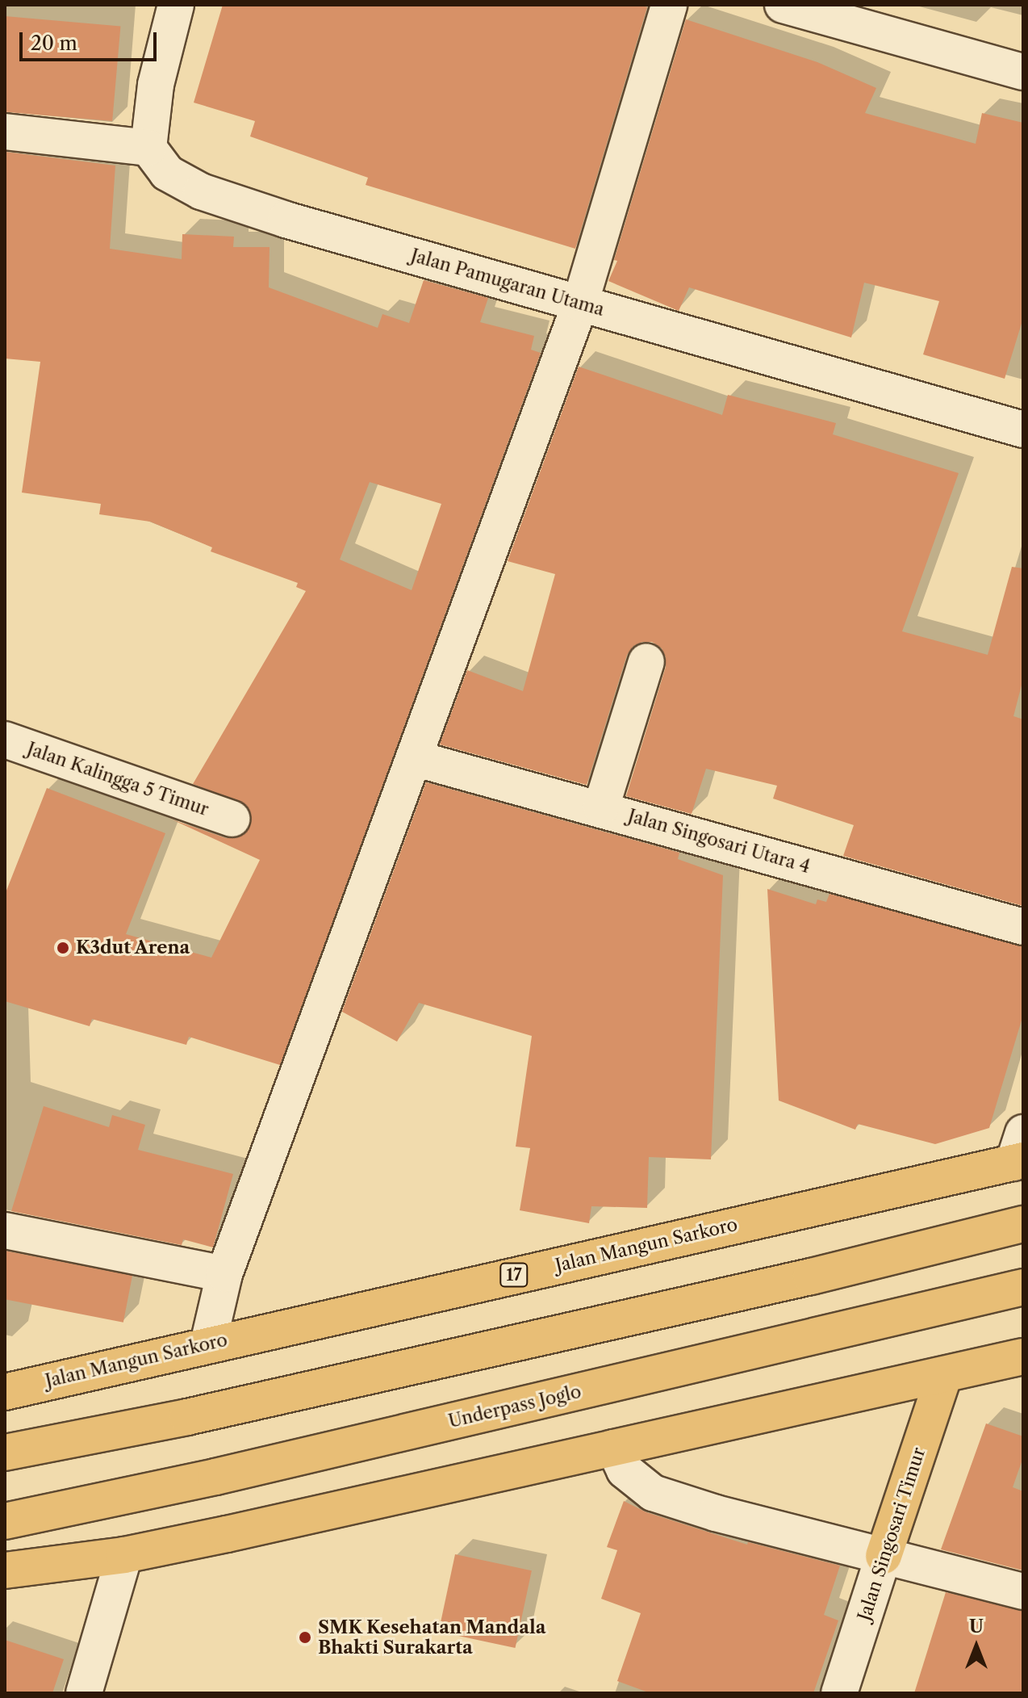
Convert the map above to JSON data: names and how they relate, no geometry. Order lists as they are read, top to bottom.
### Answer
{
  "streets": {
    "main road": [
      "Jalan Mangun Sarkoro",
      "17",
      "Underpass Joglo",
      "Jalan Singosari Timur"
    ],
    "street": ["Jalan Pamugaran Utama", "Jalan Kalingga 5 Timur", "Jalan Singosari Utara 4"]
  },
  "places": ["K3dut Arena", "SMK Kesehatan Mandala Bhakti Surakarta"],
  "scale_bar": "20 m",
  "north": "top"
}
